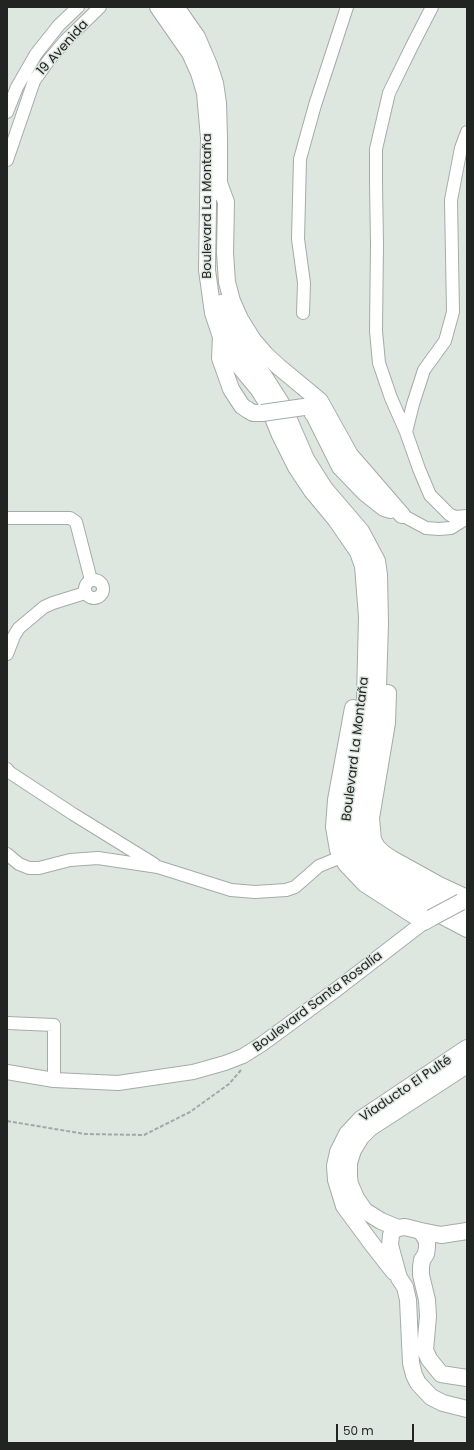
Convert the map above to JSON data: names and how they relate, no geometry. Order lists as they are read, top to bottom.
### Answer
{
  "streets": {
    "main road": ["Boulevard La Montaña", "Viaducto El Pulté"],
    "street": ["19 Avenida", "Boulevard Santa Rosalía"]
  },
  "crossings": [
    ["Boulevard La Montaña", "Boulevard Santa Rosalía"]
  ],
  "scale_bar": "50 m"
}
